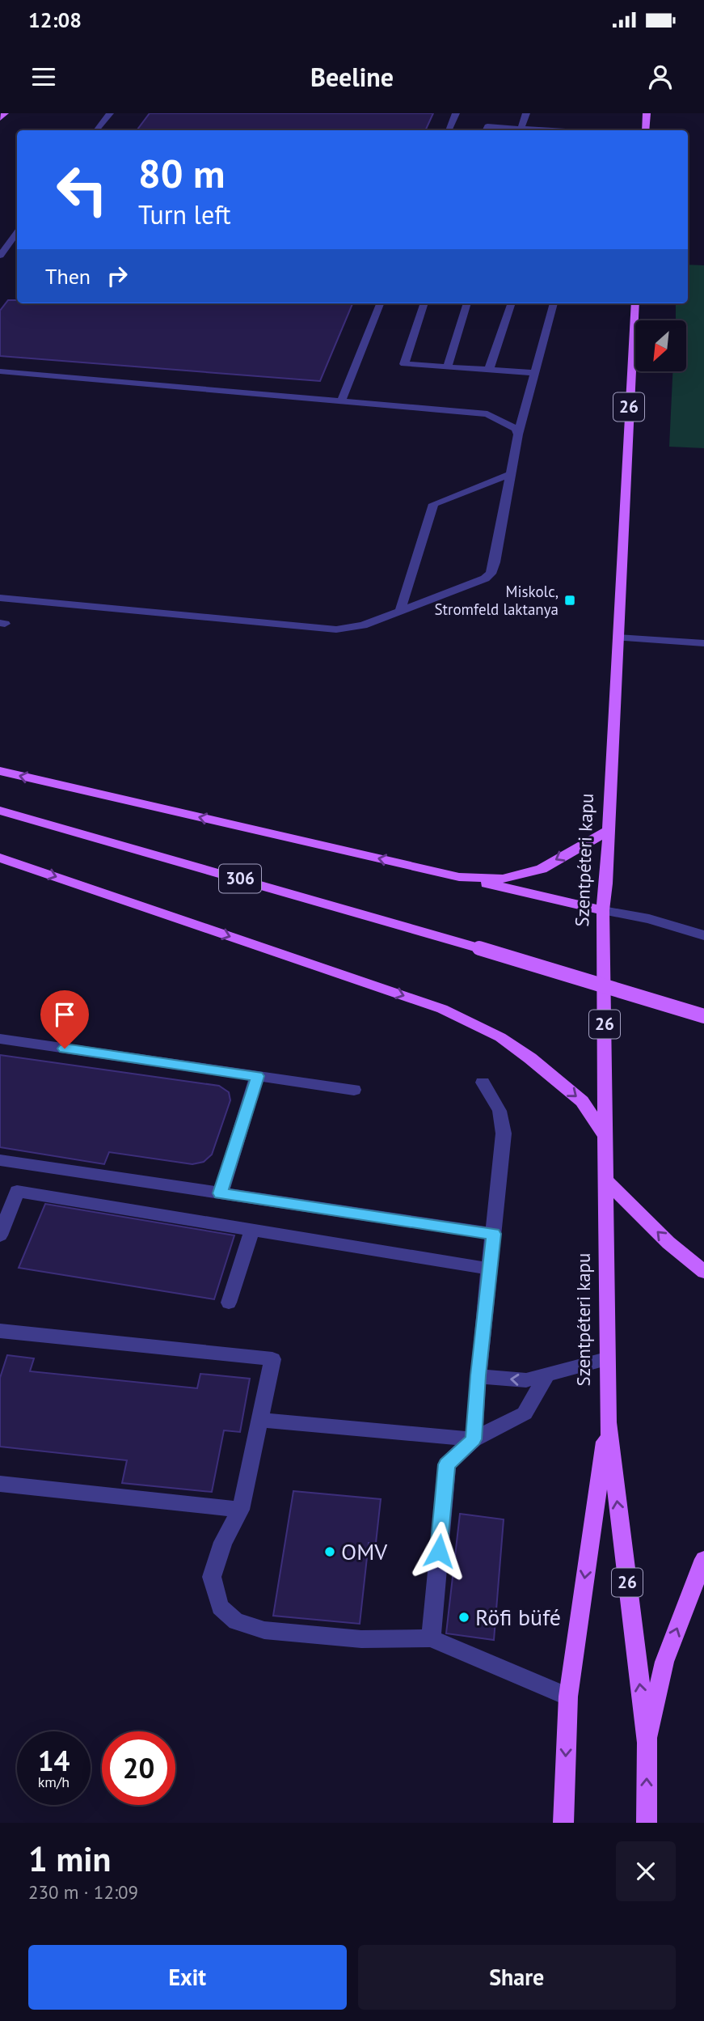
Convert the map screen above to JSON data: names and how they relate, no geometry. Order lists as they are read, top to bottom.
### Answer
{
  "streets": {
    "main road": ["26", "Szentpéteri kapu", "306"]
  },
  "crossings": [
    ["26", "Szentpéteri kapu"]
  ],
  "places": {
    "transit": ["Miskolc, Stromfeld laktanya"],
    "other": ["OMV", "Röfi büfé"]
  },
  "north": "bottom left",
  "page": {
    "status": "12:08",
    "header": "Beeline",
    "turn": ["80 m", "Turn left"],
    "then": "Then",
    "speed": "14 km/h",
    "limit": "20",
    "heading": ["1 min", "230 m · 12:09"],
    "buttons": ["Exit", "Share"]
  }
}
